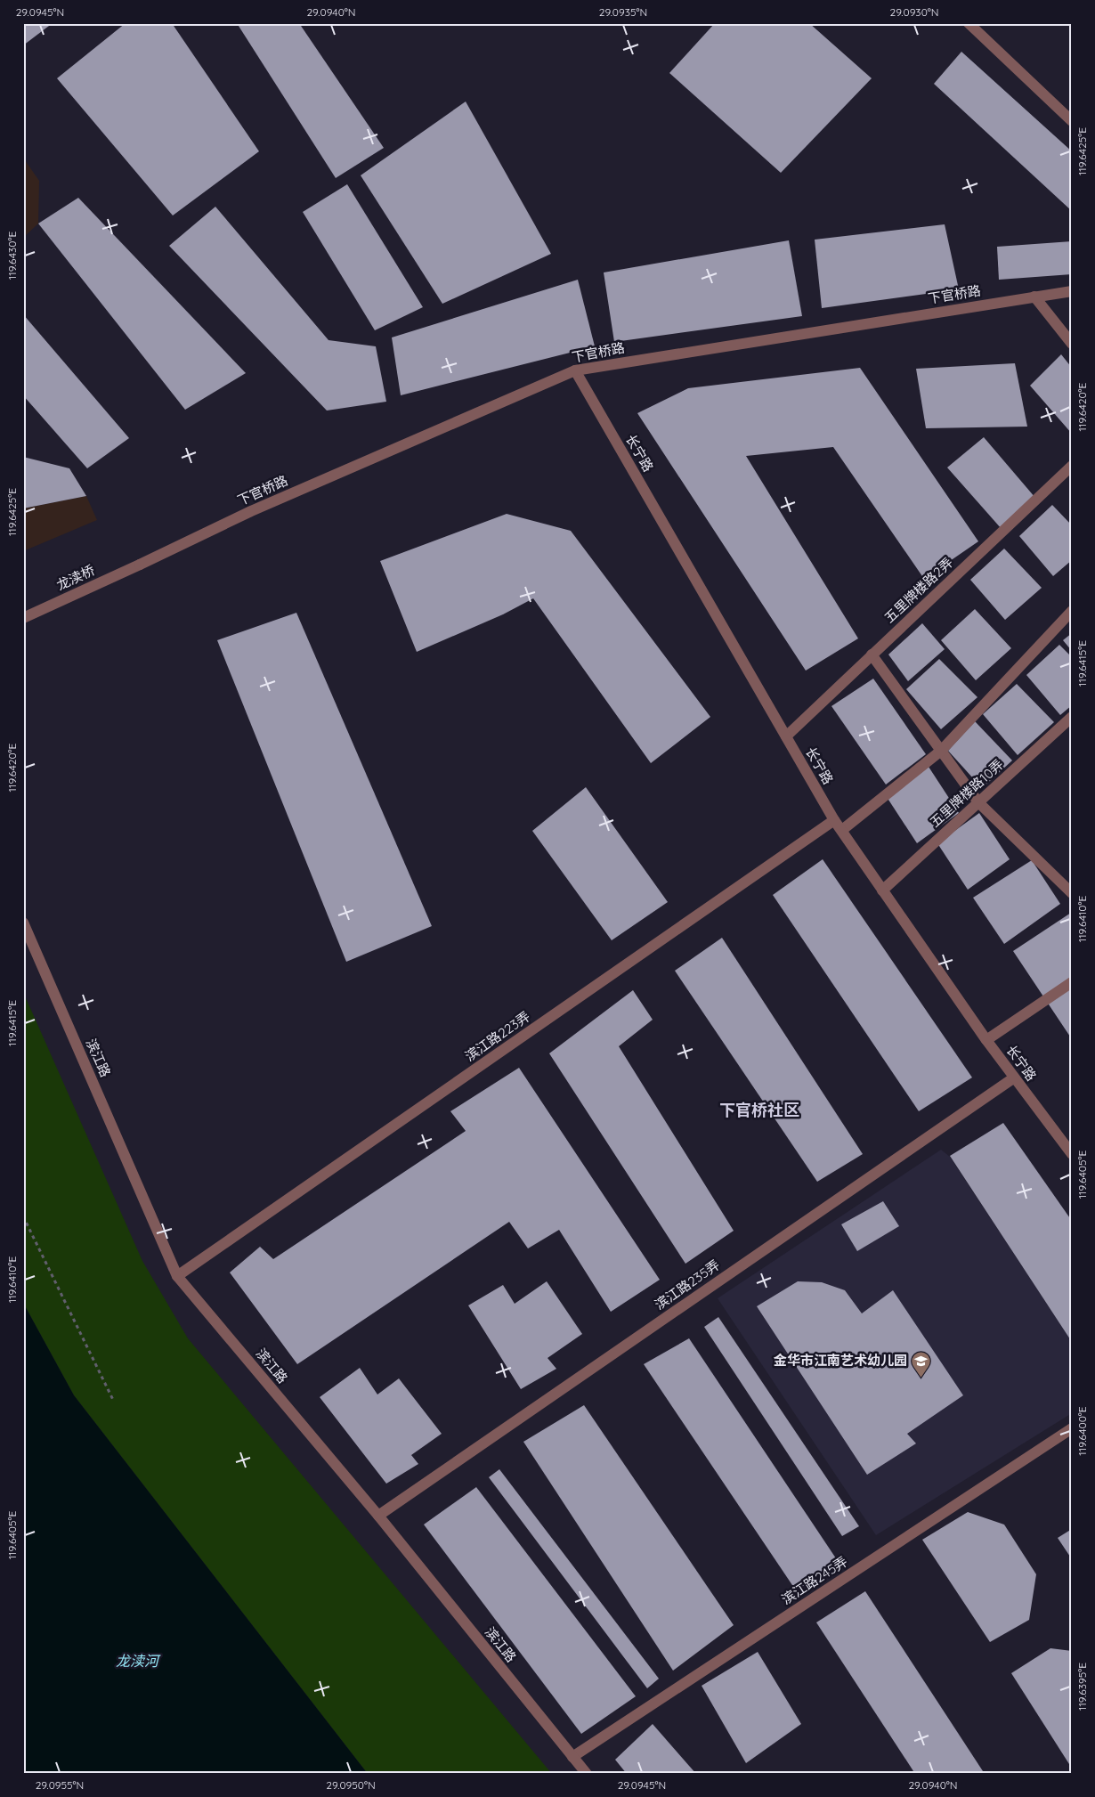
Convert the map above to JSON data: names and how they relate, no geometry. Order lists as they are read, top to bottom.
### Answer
{
  "streets": {
    "street": [
      "下官桥路",
      "长宁路",
      "龙渎桥",
      "五里牌楼路2弄",
      "五里牌楼路10弄",
      "滨江路223弄",
      "滨江路",
      "滨江路235弄",
      "滨江路245弄"
    ]
  },
  "crossings": [
    ["下官桥路", "长宁路"],
    ["下官桥路", "龙渎桥"],
    ["长宁路", "五里牌楼路2弄"],
    ["长宁路", "五里牌楼路10弄"],
    ["长宁路", "滨江路223弄"],
    ["长宁路", "滨江路235弄"],
    ["滨江路223弄", "滨江路"],
    ["滨江路", "滨江路235弄"],
    ["滨江路", "滨江路245弄"]
  ],
  "districts": ["下官桥社区"],
  "water": ["龙渎河"],
  "places": {
    "school or university": ["金华市江南艺术幼儿园"]
  },
  "coordinates": [
    "29.0945°N",
    "29.0940°N",
    "29.0935°N",
    "29.0930°N",
    "119.6425°E",
    "119.6430°E",
    "119.6420°E",
    "119.6415°E",
    "119.6410°E",
    "119.6405°E",
    "119.6400°E",
    "119.6395°E",
    "29.0955°N",
    "29.0950°N"
  ]
}
